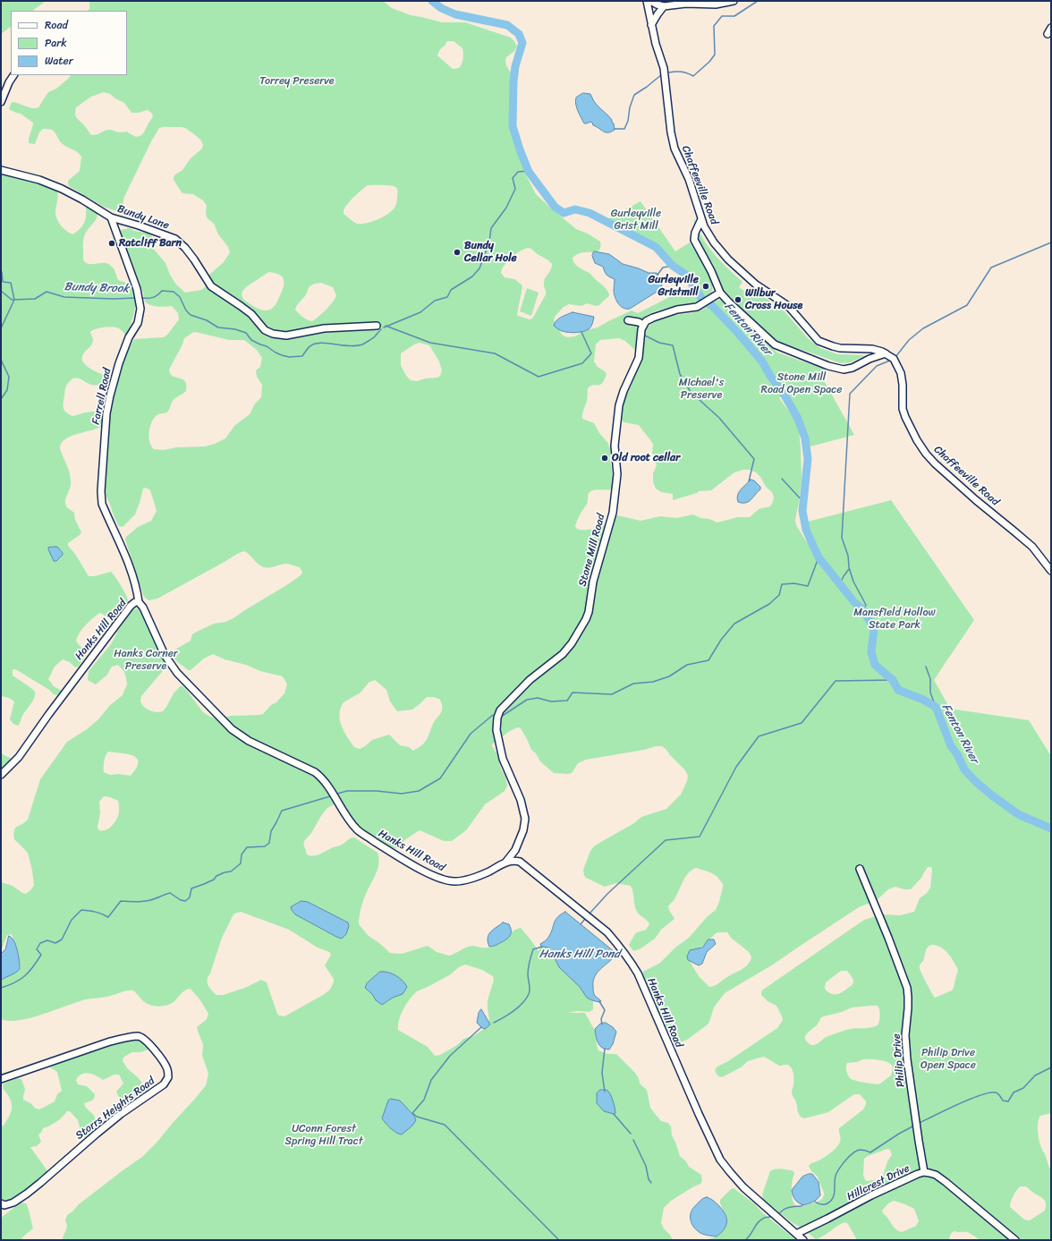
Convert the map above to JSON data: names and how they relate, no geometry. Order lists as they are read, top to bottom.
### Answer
{
  "streets": {
    "street": [
      "Chaffeeville Road",
      "Bundy Lane",
      "Farrell Road",
      "Stone Mill Road",
      "Hanks Hill Road",
      "Philip Drive",
      "Storrs Heights Road",
      "Hillcrest Drive"
    ]
  },
  "crossings": [
    ["Bundy Lane", "Farrell Road"],
    ["Farrell Road", "Hanks Hill Road"],
    ["Stone Mill Road", "Hanks Hill Road"],
    ["Hanks Hill Road", "Hillcrest Drive"],
    ["Philip Drive", "Hillcrest Drive"]
  ],
  "water": ["Bundy Brook", "Fenton River", "Hanks Hill Pond"],
  "parks": [
    "Torrey Preserve",
    "Gurleyville Grist Mill",
    "Stone Mill Road Open Space",
    "Michael's Preserve",
    "Mansfield Hollow State Park",
    "Hanks Corner Preserve",
    "Philip Drive Open Space",
    "UConn Forest Spring Hill Tract"
  ],
  "places": [
    "Ratcliff Barn",
    "Bundy Cellar Hole",
    "Gurleyville Gristmill",
    "Wilbur Cross House",
    "Old root cellar"
  ],
  "legend": ["Road", "Park", "Water"]
}
